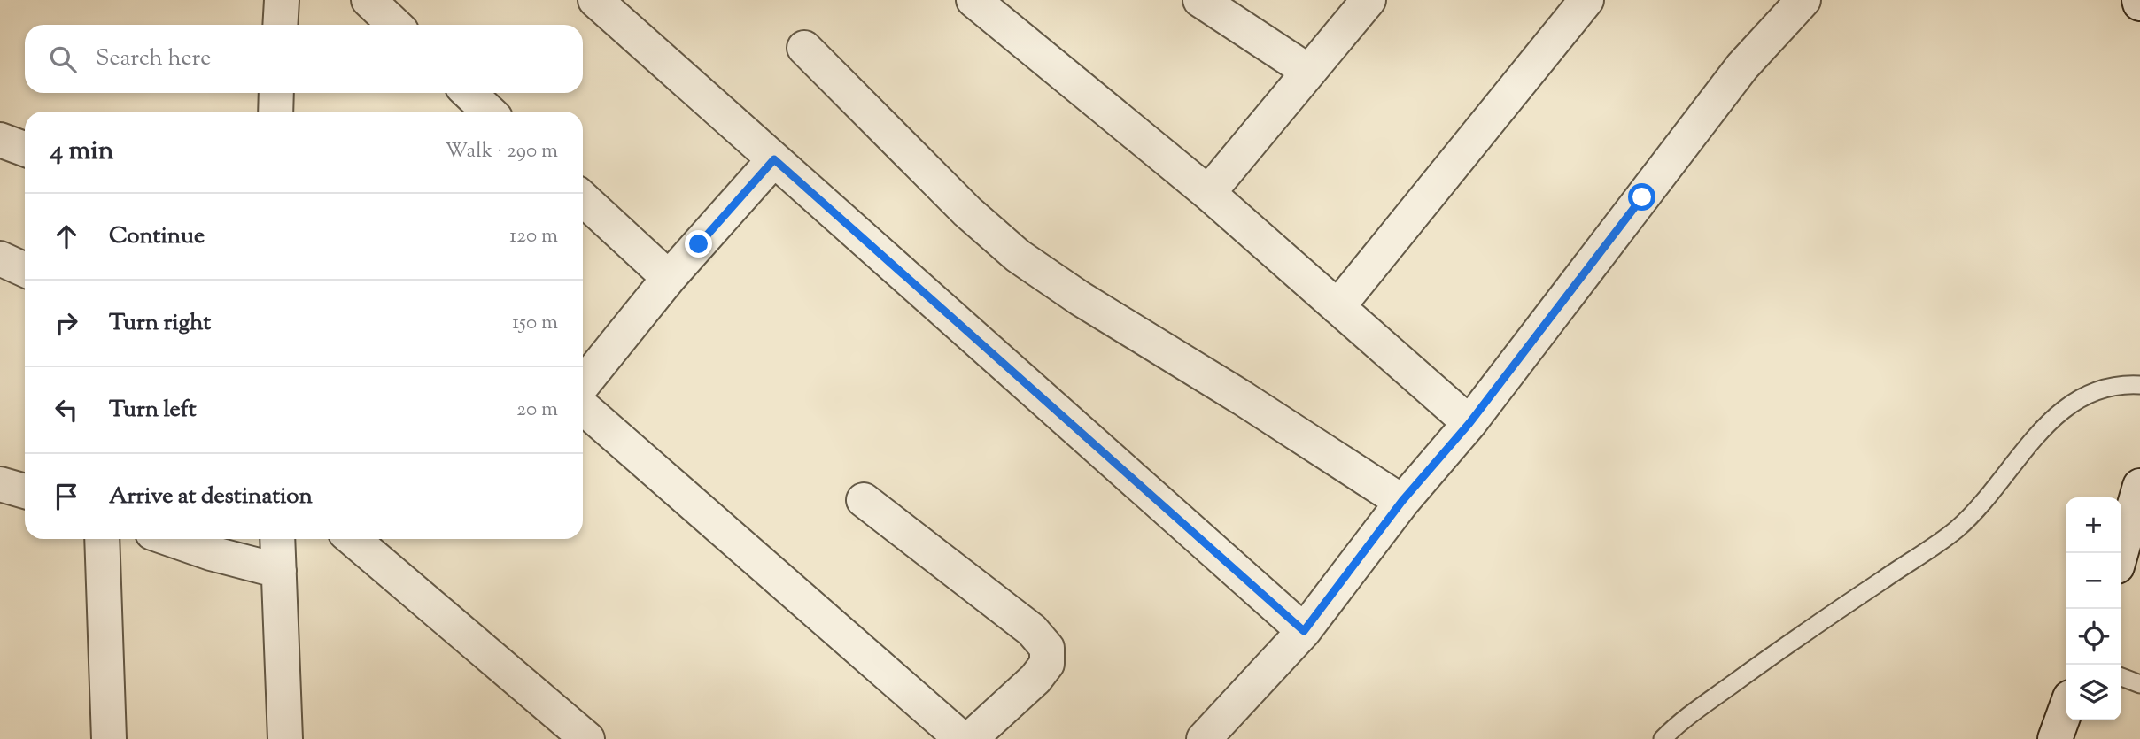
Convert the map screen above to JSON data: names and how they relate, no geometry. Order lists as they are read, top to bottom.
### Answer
{
  "page": {
    "search": "Search here",
    "heading": ["4 min", "Walk · 290 m"],
    "list": [
      ["Continue", "120 m"],
      ["Turn right", "150 m"],
      ["Turn left", "20 m"],
      "Arrive at destination"
    ],
    "map_buttons": ["+", "−"]
  }
}
